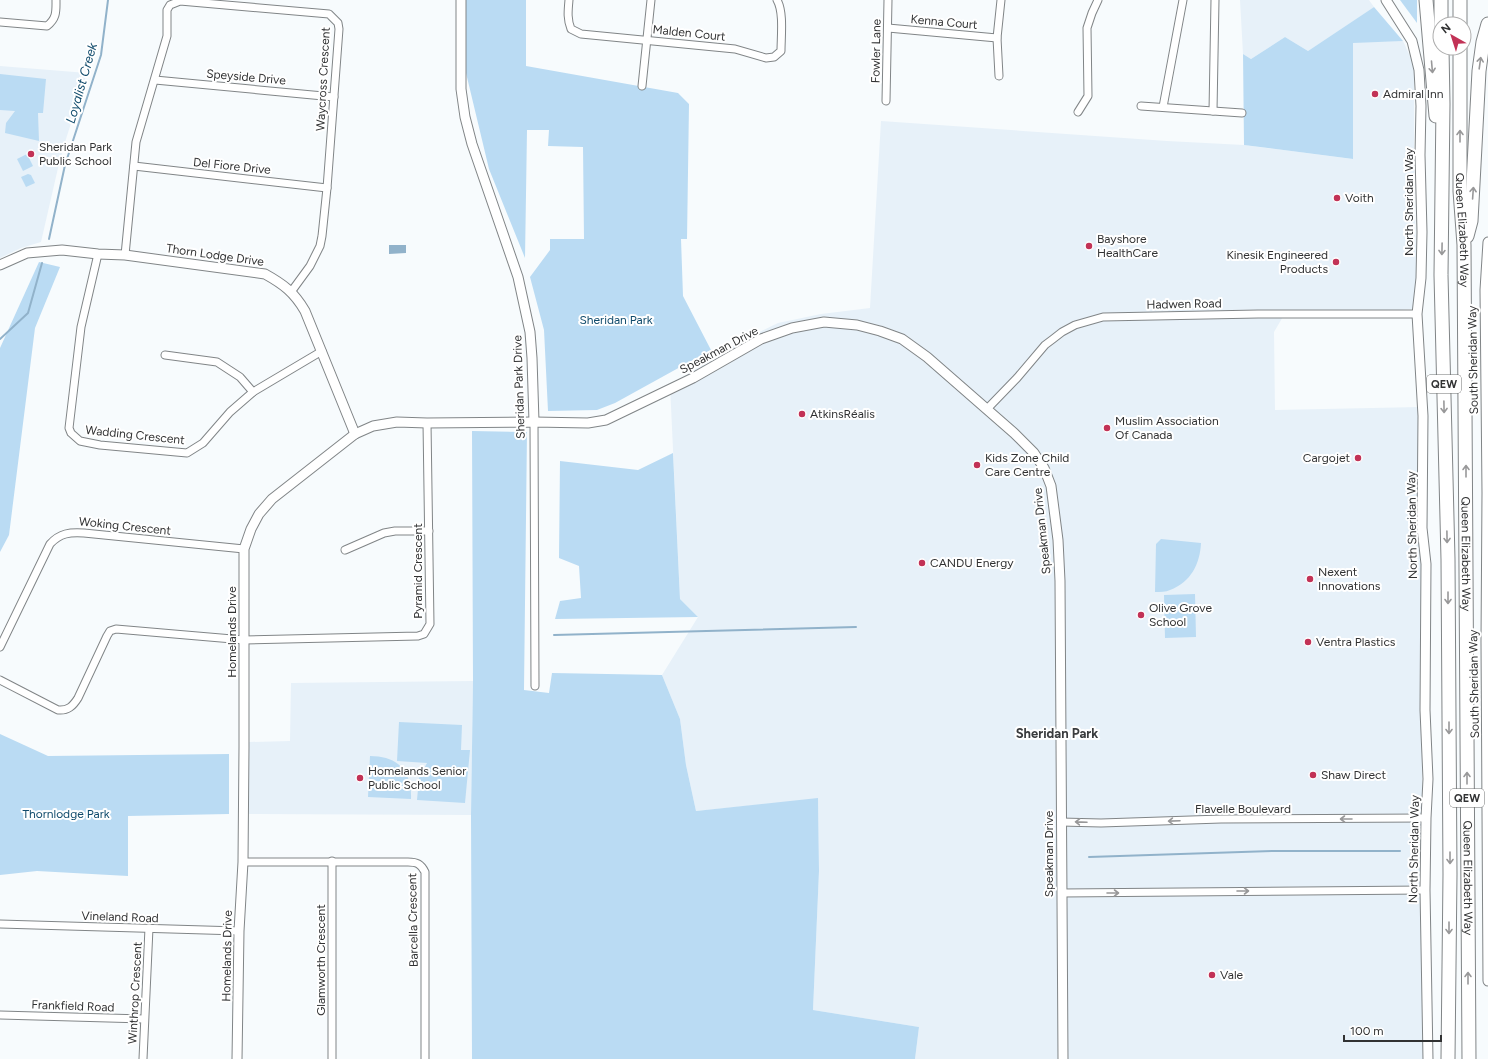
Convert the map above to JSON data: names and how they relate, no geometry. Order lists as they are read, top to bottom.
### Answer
{
  "streets": {
    "highway": ["Queen Elizabeth Way", "QEW"],
    "street": [
      "Kenna Court",
      "Malden Court",
      "Fowler Lane",
      "Speyside Drive",
      "Waycross Crescent",
      "Del Fiore Drive",
      "North Sheridan Way",
      "Thorn Lodge Drive",
      "Hadwen Road",
      "Speakman Drive",
      "South Sheridan Way",
      "Sheridan Park Drive",
      "Wadding Crescent",
      "Woking Crescent",
      "Pyramid Crescent",
      "Homelands Drive",
      "Flavelle Boulevard",
      "Vineland Road",
      "Barcella Crescent",
      "Glamworth Crescent",
      "Winthrop Crescent",
      "Frankfield Road"
    ]
  },
  "crossings": [
    ["Kenna Court", "Fowler Lane"],
    ["Speyside Drive", "Waycross Crescent"],
    ["Waycross Crescent", "Del Fiore Drive"],
    ["Waycross Crescent", "Thorn Lodge Drive"],
    ["North Sheridan Way", "Hadwen Road"],
    ["North Sheridan Way", "Flavelle Boulevard"],
    ["Thorn Lodge Drive", "Wadding Crescent"],
    ["Thorn Lodge Drive", "Homelands Drive"],
    ["Hadwen Road", "Speakman Drive"],
    ["Speakman Drive", "Sheridan Park Drive"],
    ["Speakman Drive", "Homelands Drive"],
    ["Speakman Drive", "Flavelle Boulevard"],
    ["Sheridan Park Drive", "Homelands Drive"],
    ["Woking Crescent", "Homelands Drive"],
    ["Pyramid Crescent", "Homelands Drive"],
    ["Homelands Drive", "Vineland Road"],
    ["Homelands Drive", "Barcella Crescent"],
    ["Vineland Road", "Winthrop Crescent"],
    ["Barcella Crescent", "Glamworth Crescent"],
    ["Winthrop Crescent", "Frankfield Road"]
  ],
  "one_way": ["Flavelle Boulevard"],
  "districts": ["Sheridan Park"],
  "water": ["Loyalist Creek"],
  "parks": ["Sheridan Park", "Thornlodge Park"],
  "places": [
    "Admiral Inn",
    "Sheridan Park Public School",
    "Voith",
    "Bayshore HealthCare",
    "Kinesik Engineered Products",
    "AtkinsRéalis",
    "Muslim Association Of Canada",
    "Cargojet",
    "Kids Zone Child Care Centre",
    "CANDU Energy",
    "Nexent Innovations",
    "Olive Grove School",
    "Ventra Plastics",
    "Shaw Direct",
    "Homelands Senior Public School",
    "Vale"
  ],
  "scale_bar": "100 m",
  "north": "top left"
}
